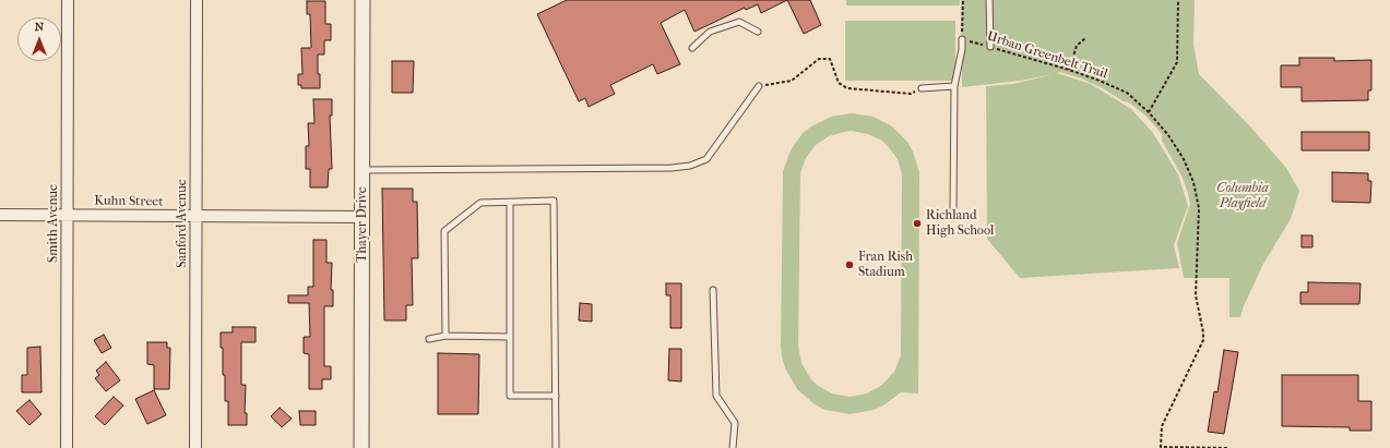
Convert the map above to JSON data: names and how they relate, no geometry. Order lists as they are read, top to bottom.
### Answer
{
  "streets": {
    "street": [
      "Kuhn Street",
      "Smith Avenue",
      "Sanford Avenue",
      "Thayer Drive"
    ],
    "path": ["Urban Greenbelt Trail"]
  },
  "crossings": [
    ["Kuhn Street", "Smith Avenue"],
    ["Kuhn Street", "Sanford Avenue"],
    ["Kuhn Street", "Thayer Drive"]
  ],
  "parks": ["Columbia Playfield"],
  "places": ["Richland High School", "Fran Rish Stadium"],
  "north": "top"
}
